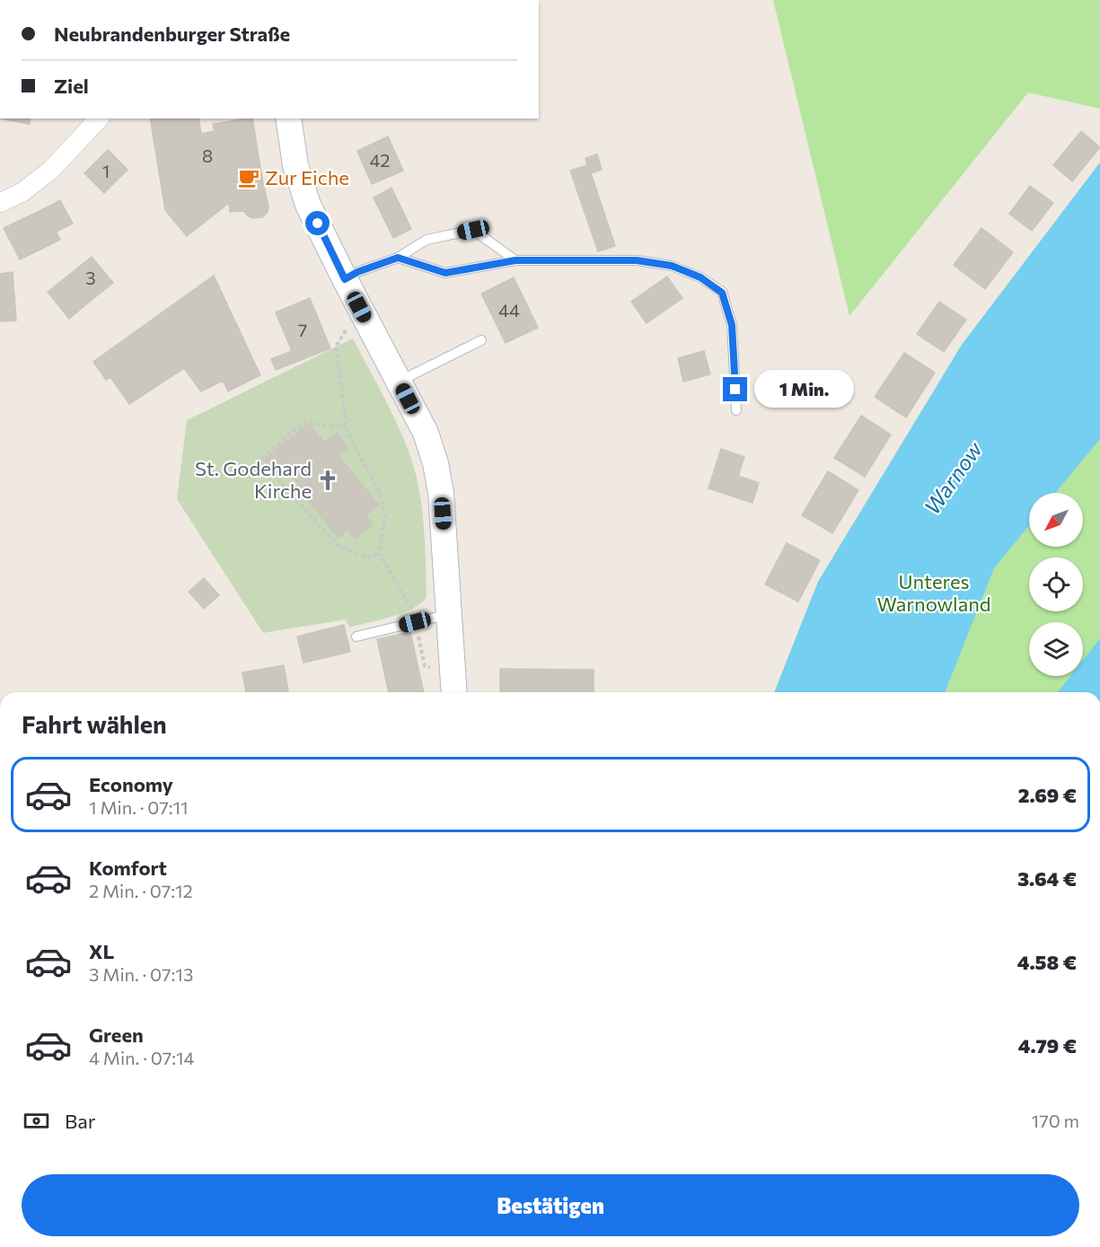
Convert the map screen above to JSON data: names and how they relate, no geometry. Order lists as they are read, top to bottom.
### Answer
{
  "water": ["Warnow"],
  "parks": ["Unteres Warnowland"],
  "places": {
    "cafe": ["Zur Eiche"],
    "church": ["St. Godehard Kirche"]
  },
  "house_numbers": [
    "8",
    "42",
    "1",
    "3",
    "44",
    "7"
  ],
  "north": "bottom left",
  "page": {
    "banner": ["Neubrandenburger Straße", "Ziel"],
    "bubble": "1 Min.",
    "heading": "Fahrt wählen",
    "list": [
      {
        "name": "Economy",
        "note": "1 Min. · 07:11",
        "value": "2.69 €"
      },
      {
        "name": "Komfort",
        "note": "2 Min. · 07:12",
        "value": "3.64 €"
      },
      {
        "name": "XL",
        "note": "3 Min. · 07:13",
        "value": "4.58 €"
      },
      {
        "name": "Green",
        "note": "4 Min. · 07:14",
        "value": "4.79 €"
      }
    ],
    "pay": ["Bar", "170 m"],
    "buttons": "Bestätigen"
  }
}
